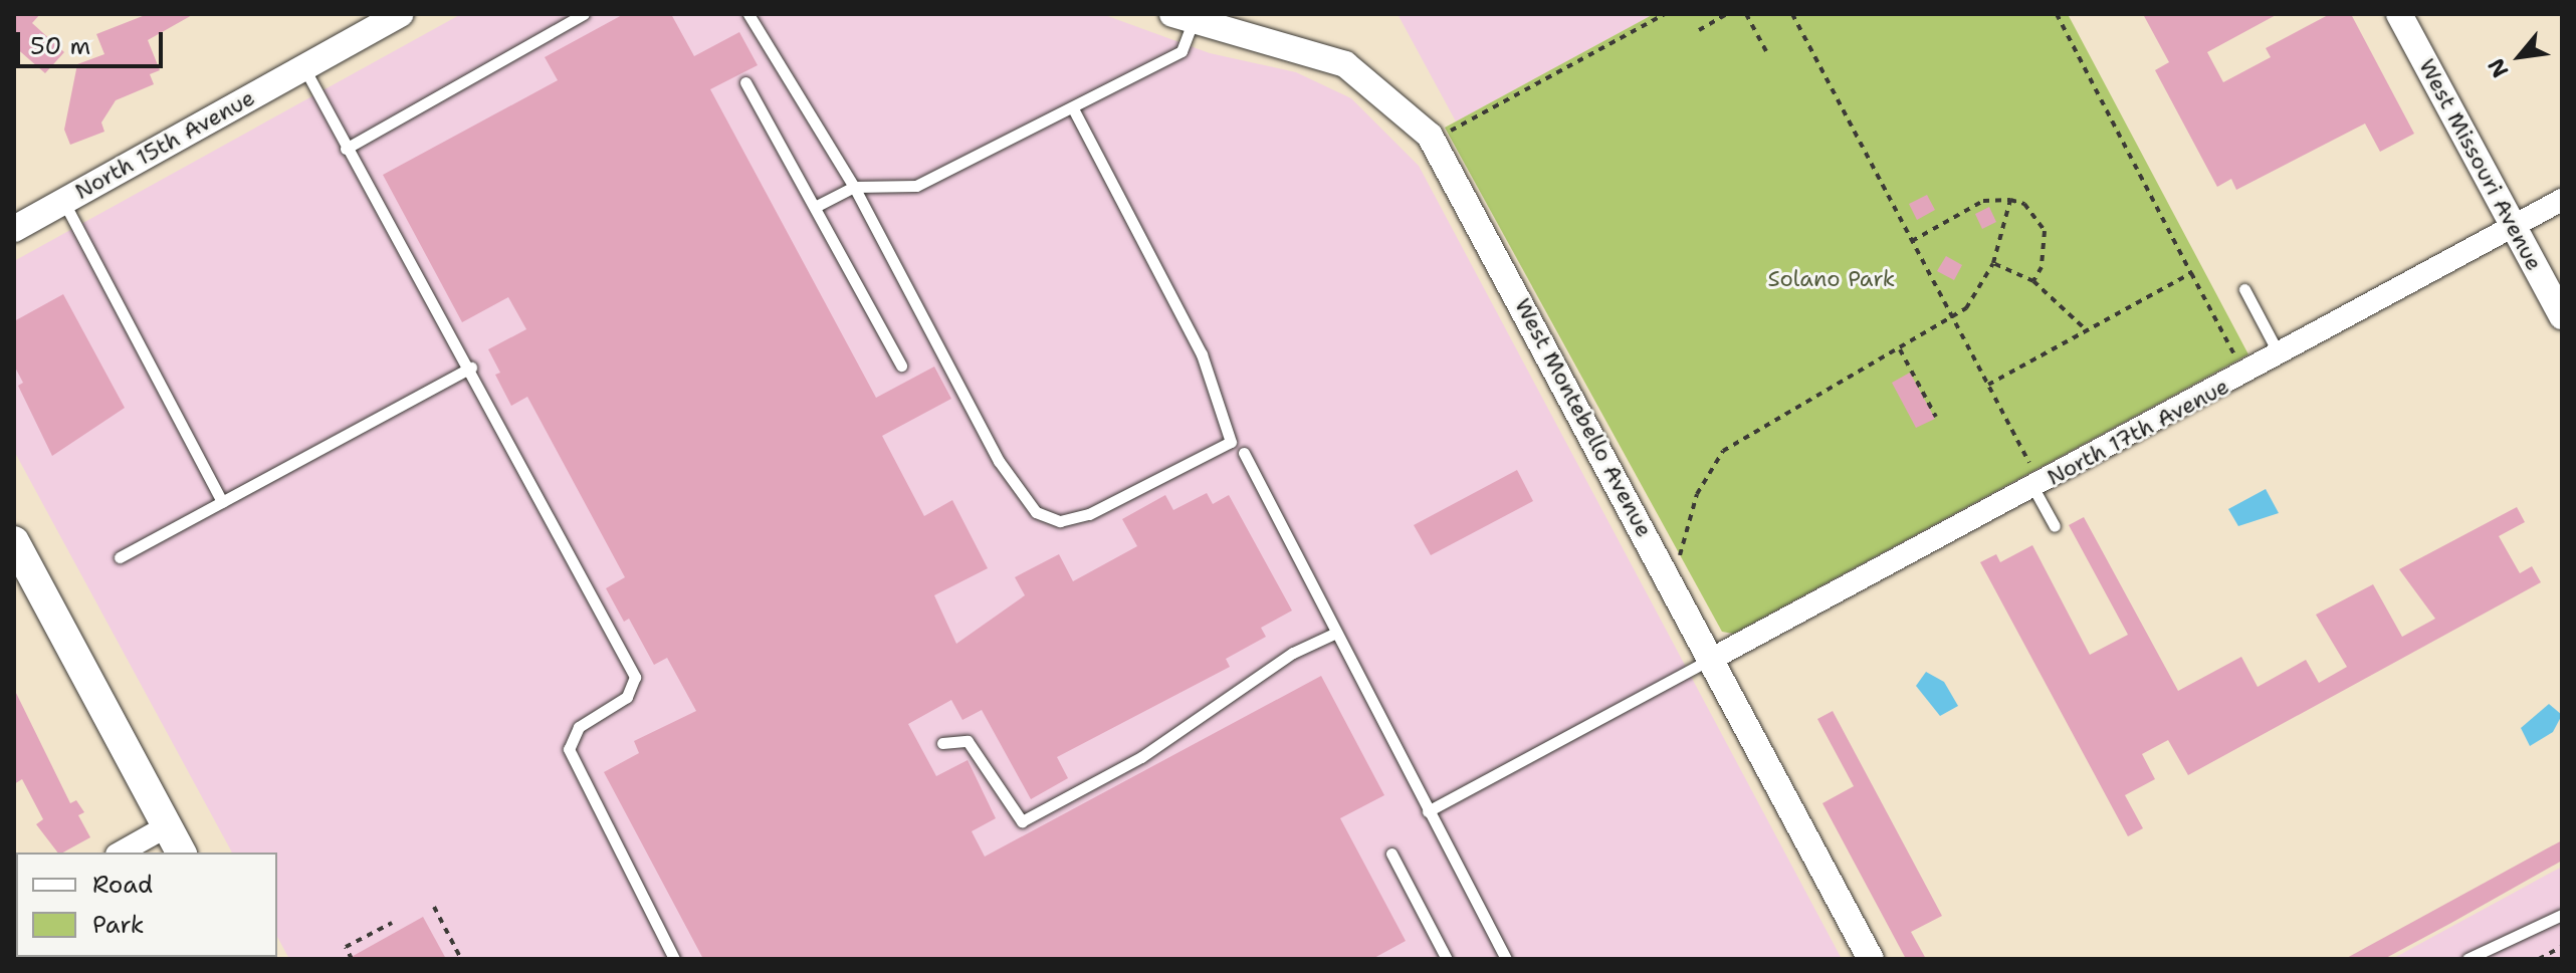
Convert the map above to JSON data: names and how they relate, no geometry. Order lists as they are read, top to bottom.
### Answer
{
  "streets": {
    "street": [
      "North 15th Avenue",
      "West Missouri Avenue",
      "West Montebello Avenue",
      "North 17th Avenue"
    ]
  },
  "crossings": [
    ["West Missouri Avenue", "North 17th Avenue"],
    ["West Montebello Avenue", "North 17th Avenue"]
  ],
  "parks": ["Solano Park"],
  "legend": ["Road", "Park"],
  "scale_bar": "50 m",
  "north": "bottom left"
}
